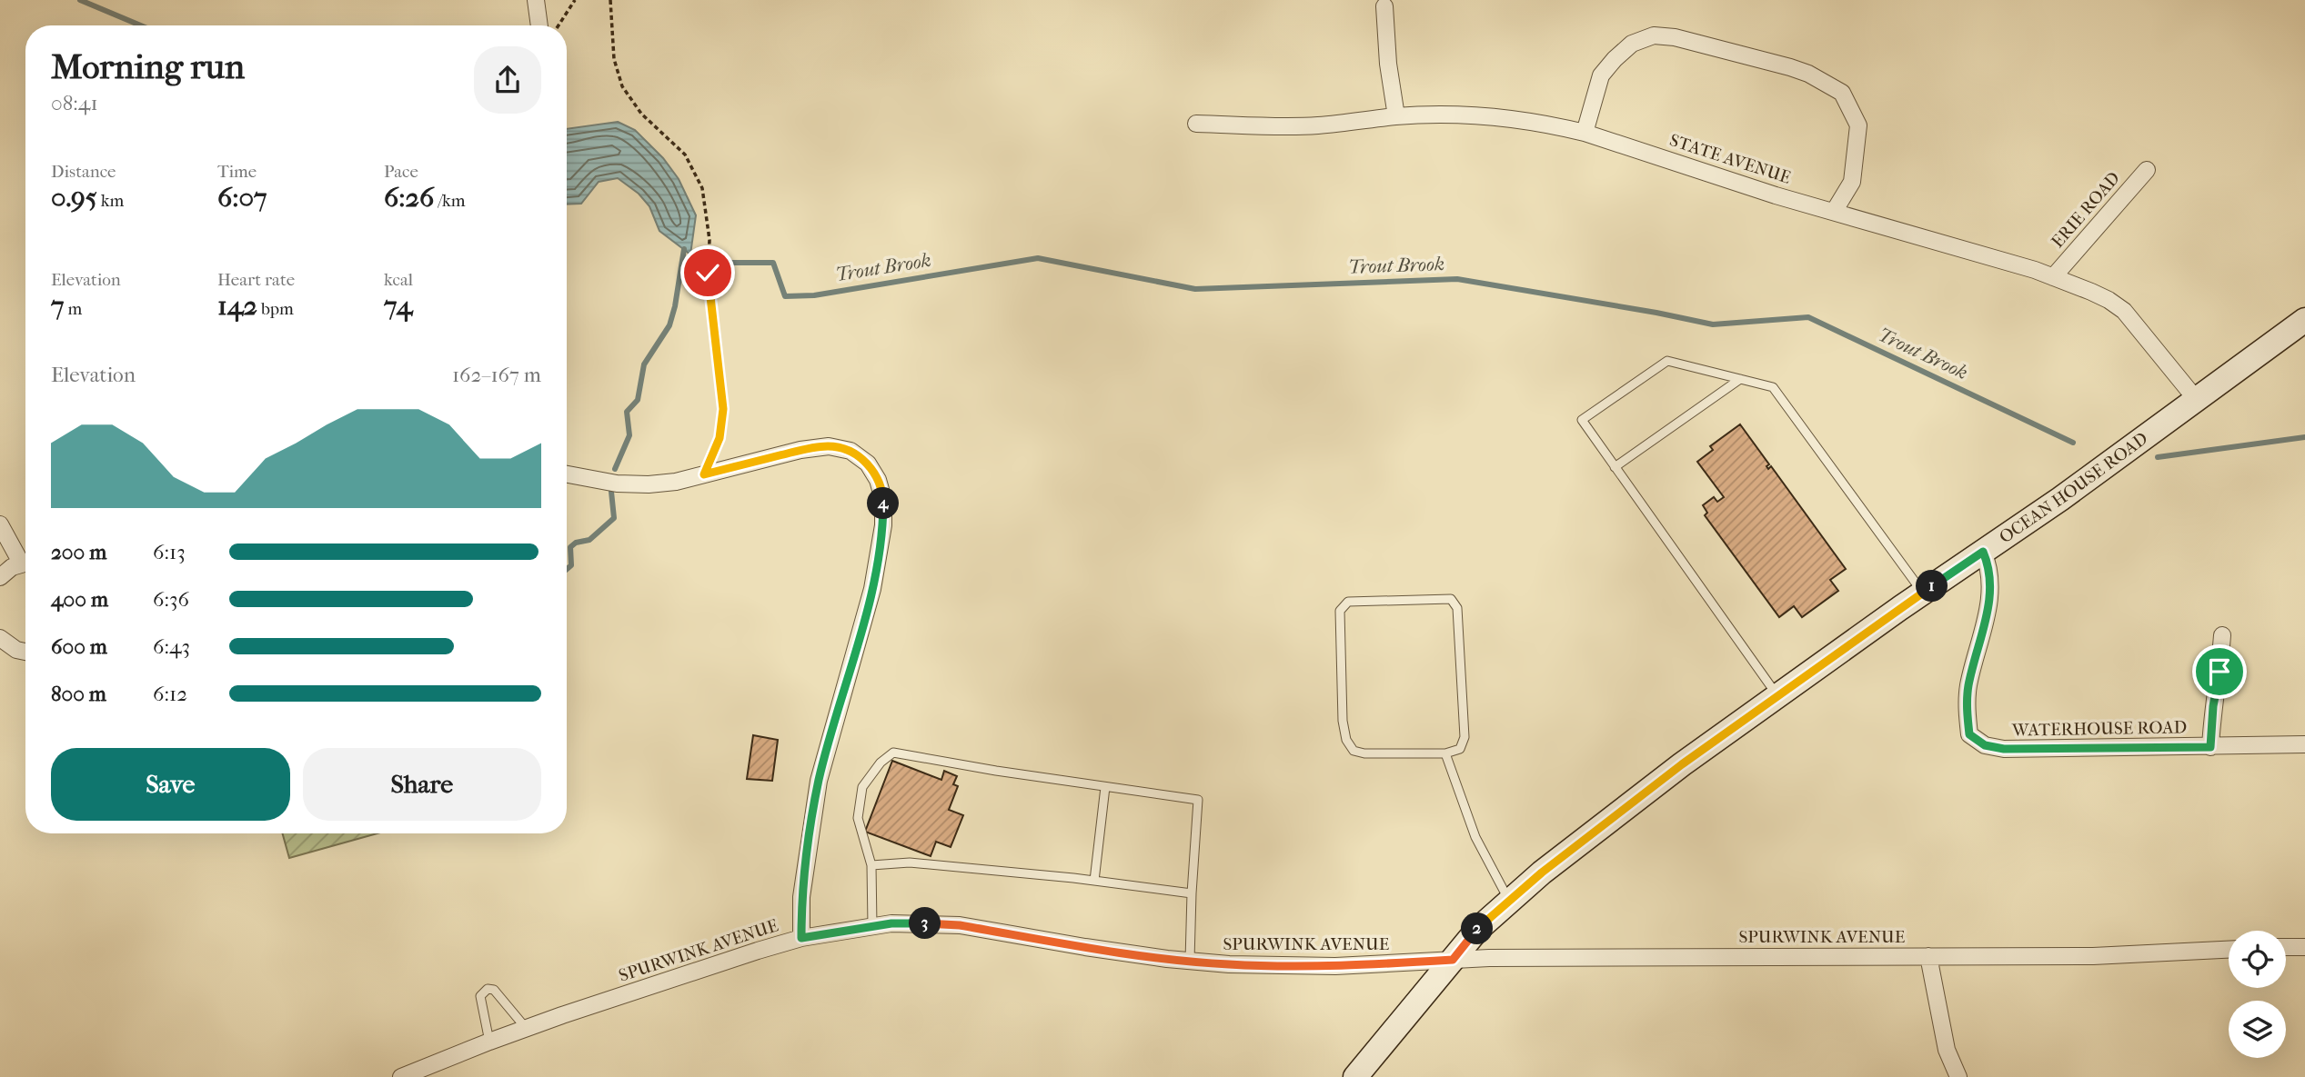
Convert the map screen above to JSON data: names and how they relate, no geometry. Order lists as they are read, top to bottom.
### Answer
{
  "streets": {
    "main road": ["OCEAN HOUSE ROAD"],
    "street": [
      "STATE AVENUE",
      "ERIE ROAD",
      "WATERHOUSE ROAD",
      "SPURWINK AVENUE"
    ]
  },
  "crossings": [
    ["STATE AVENUE", "ERIE ROAD"],
    ["STATE AVENUE", "OCEAN HOUSE ROAD"],
    ["OCEAN HOUSE ROAD", "WATERHOUSE ROAD"],
    ["OCEAN HOUSE ROAD", "SPURWINK AVENUE"]
  ],
  "water": ["Trout Brook"],
  "page": {
    "heading": ["Morning run", "08:41"],
    "stats": [
      ["Distance", "0.95 km"],
      ["Time", "6:07"],
      ["Pace", "6:26 /km"],
      ["Elevation", "7 m"],
      ["Heart rate", "142 bpm"],
      ["kcal", "74"]
    ],
    "chart": ["Elevation", "162–167 m"],
    "pins": [
      "4",
      "1",
      "3",
      "2"
    ],
    "list": [
      {
        "name": "200 m",
        "note": "6:13"
      },
      {
        "name": "400 m",
        "note": "6:36"
      },
      {
        "name": "600 m",
        "note": "6:43"
      },
      {
        "name": "800 m",
        "note": "6:12"
      }
    ],
    "buttons": ["Save", "Share"]
  }
}
